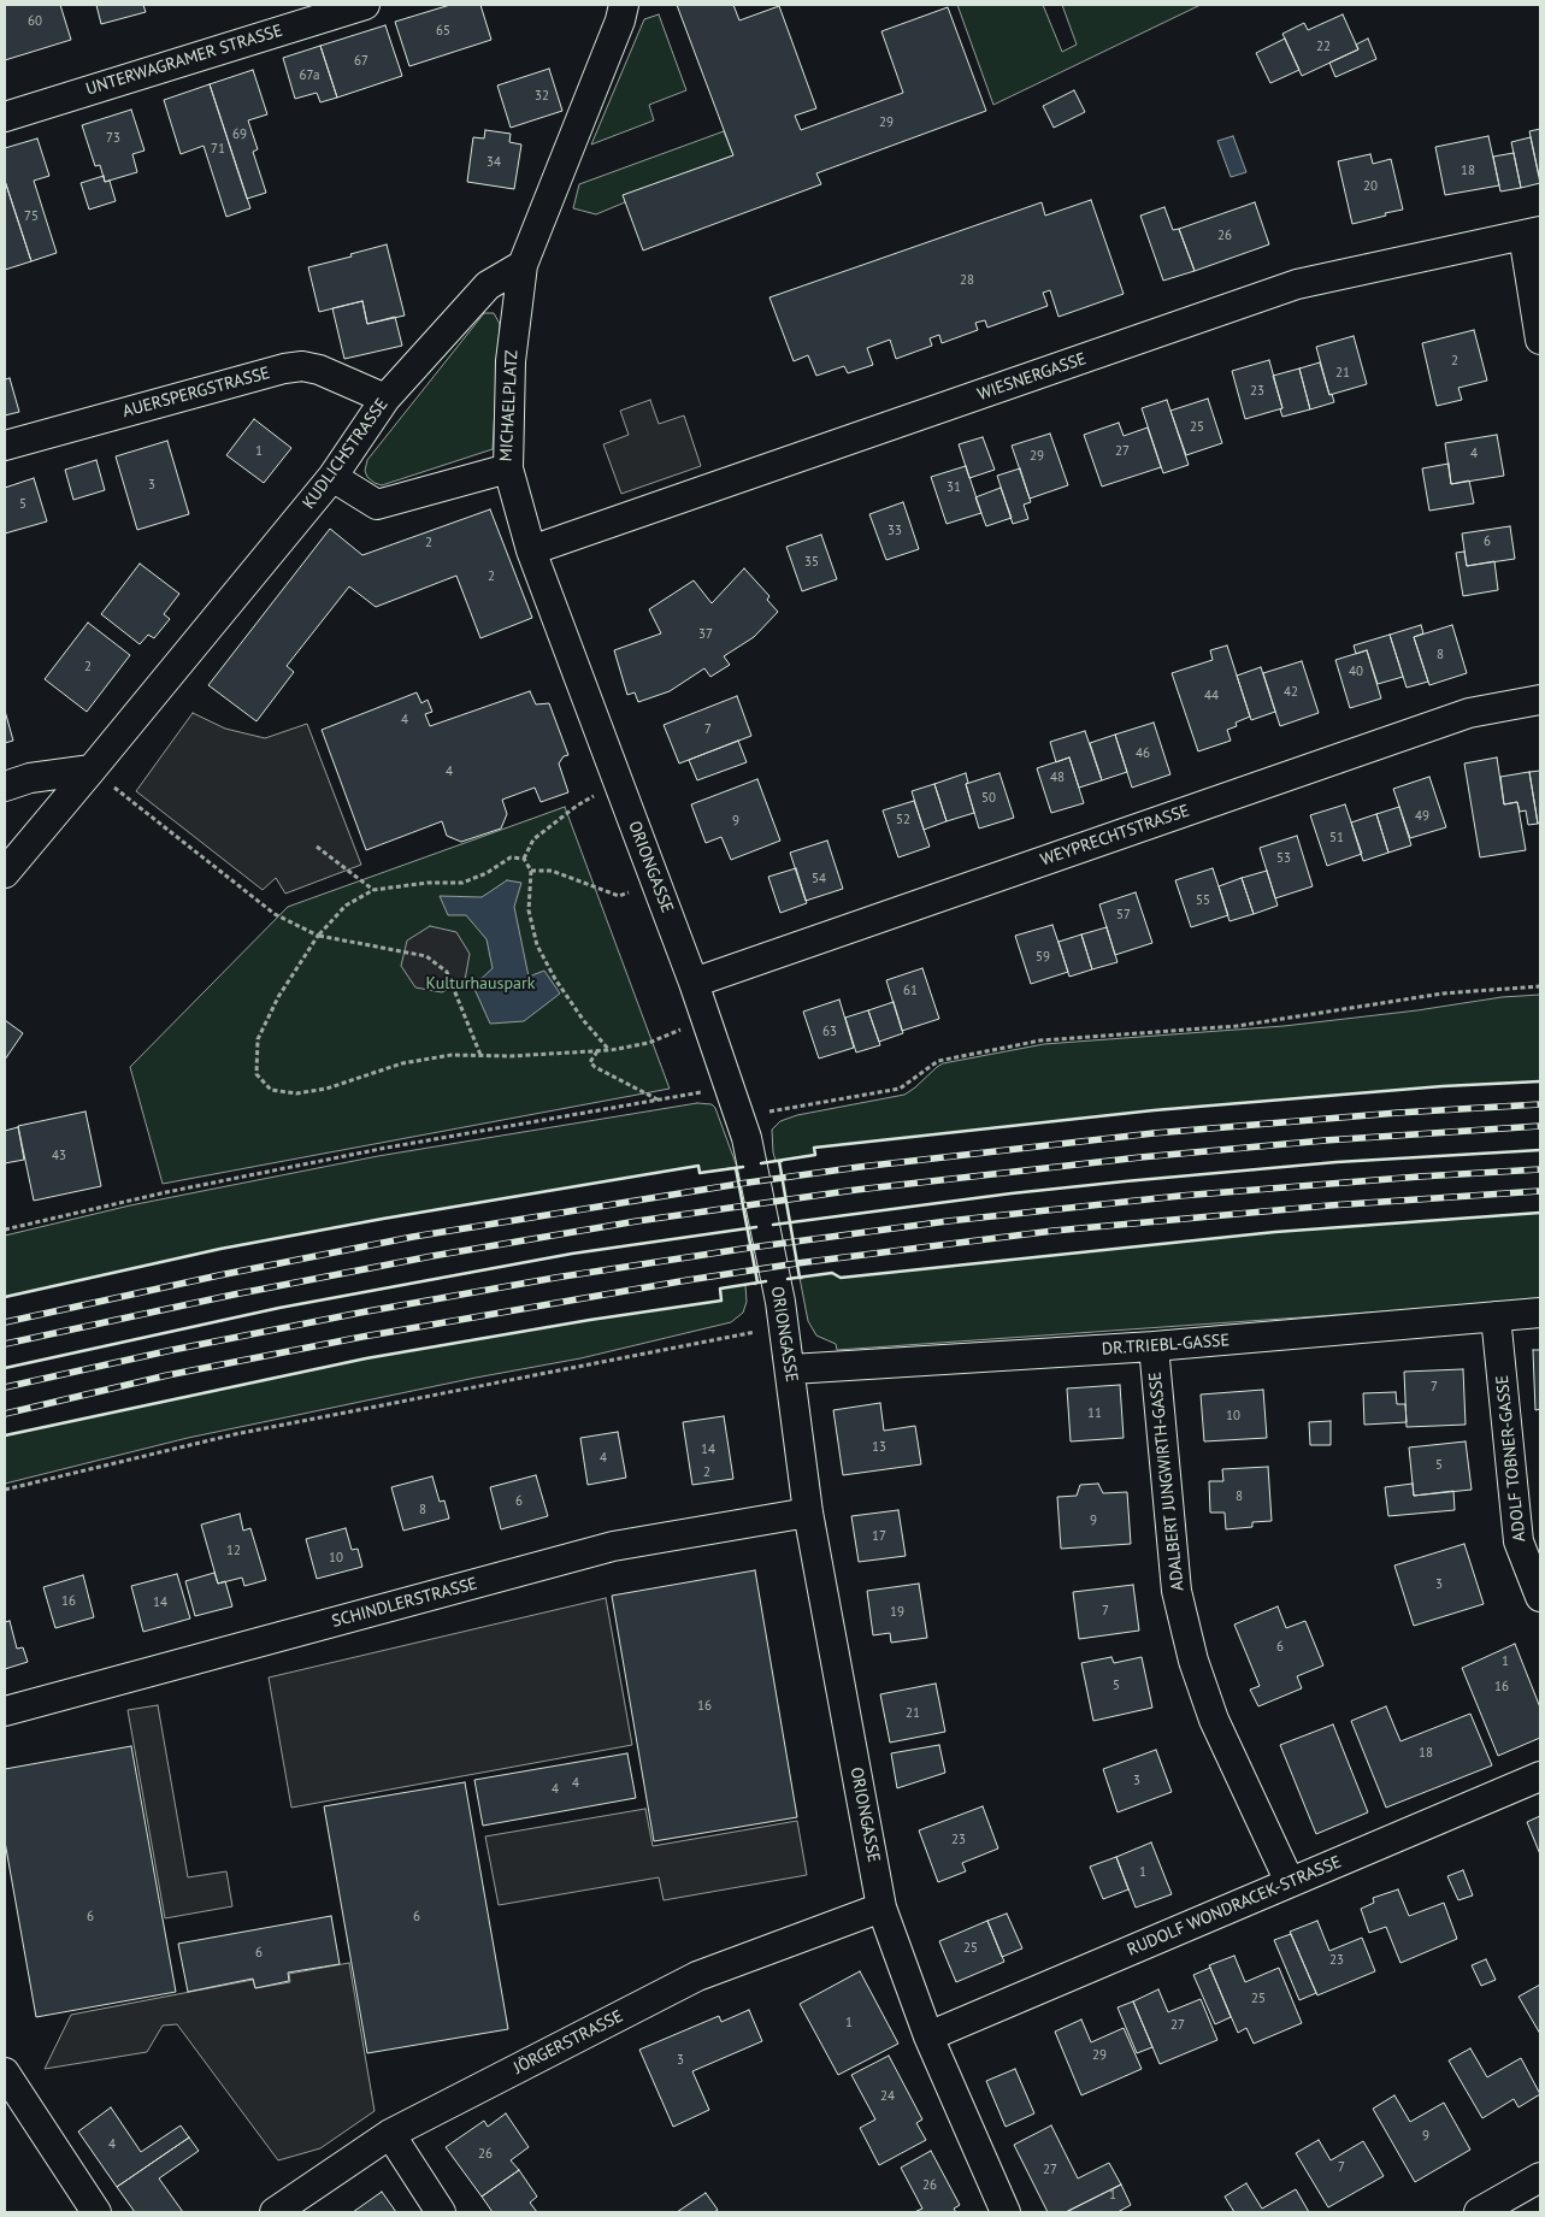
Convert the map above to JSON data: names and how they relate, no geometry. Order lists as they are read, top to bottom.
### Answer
{
  "streets": {
    "street": [
      "UNTERWAGRAMER STRASSE",
      "WIESNERGASSE",
      "AUERSPERGSTRASSE",
      "MICHAELPLATZ",
      "KUDLICHSTRASSE",
      "WEYPRECHTSTRASSE",
      "ORIONGASSE",
      "DR.TRIEBL-GASSE",
      "ADOLF TOBNER-GASSE",
      "ADALBERT JUNGWIRTH-GASSE",
      "SCHINDLERSTRASSE",
      "RUDOLF WONDRACEK-STRASSE",
      "JÖRGERSTRASSE"
    ]
  },
  "crossings": [
    ["WIESNERGASSE", "ORIONGASSE"],
    ["AUERSPERGSTRASSE", "KUDLICHSTRASSE"],
    ["MICHAELPLATZ", "KUDLICHSTRASSE"],
    ["MICHAELPLATZ", "ORIONGASSE"],
    ["WEYPRECHTSTRASSE", "ORIONGASSE"],
    ["ORIONGASSE", "DR.TRIEBL-GASSE"],
    ["ORIONGASSE", "SCHINDLERSTRASSE"],
    ["ORIONGASSE", "RUDOLF WONDRACEK-STRASSE"],
    ["ORIONGASSE", "JÖRGERSTRASSE"],
    ["DR.TRIEBL-GASSE", "ADOLF TOBNER-GASSE"],
    ["DR.TRIEBL-GASSE", "ADALBERT JUNGWIRTH-GASSE"],
    ["ADALBERT JUNGWIRTH-GASSE", "RUDOLF WONDRACEK-STRASSE"]
  ],
  "parks": ["Kulturhauspark"],
  "house_numbers": [
    "60",
    "65",
    "22",
    "67",
    "67a",
    "32",
    "29",
    "69",
    "73",
    "71",
    "34",
    "18",
    "20",
    "75",
    "26",
    "28",
    "2",
    "21",
    "23",
    "25",
    "1",
    "27",
    "4",
    "29",
    "3",
    "31",
    "5",
    "33",
    "6",
    "2",
    "35",
    "2",
    "37",
    "8",
    "2",
    "40",
    "42",
    "44",
    "4",
    "7",
    "46",
    "4",
    "48",
    "50",
    "49",
    "52",
    "9",
    "51",
    "53",
    "54",
    "55",
    "57",
    "59",
    "61",
    "63",
    "43",
    "7",
    "11",
    "10",
    "13",
    "14",
    "4",
    "5",
    "2",
    "8",
    "6",
    "8",
    "9",
    "17",
    "12",
    "10",
    "3",
    "16",
    "14",
    "7",
    "19",
    "6",
    "1",
    "5",
    "16",
    "16",
    "21",
    "18",
    "3",
    "4",
    "4",
    "23",
    "1",
    "6",
    "6",
    "25",
    "6",
    "23",
    "25",
    "1",
    "27",
    "29",
    "3",
    "24",
    "9",
    "4",
    "26",
    "7",
    "27",
    "26",
    "1"
  ]
}
